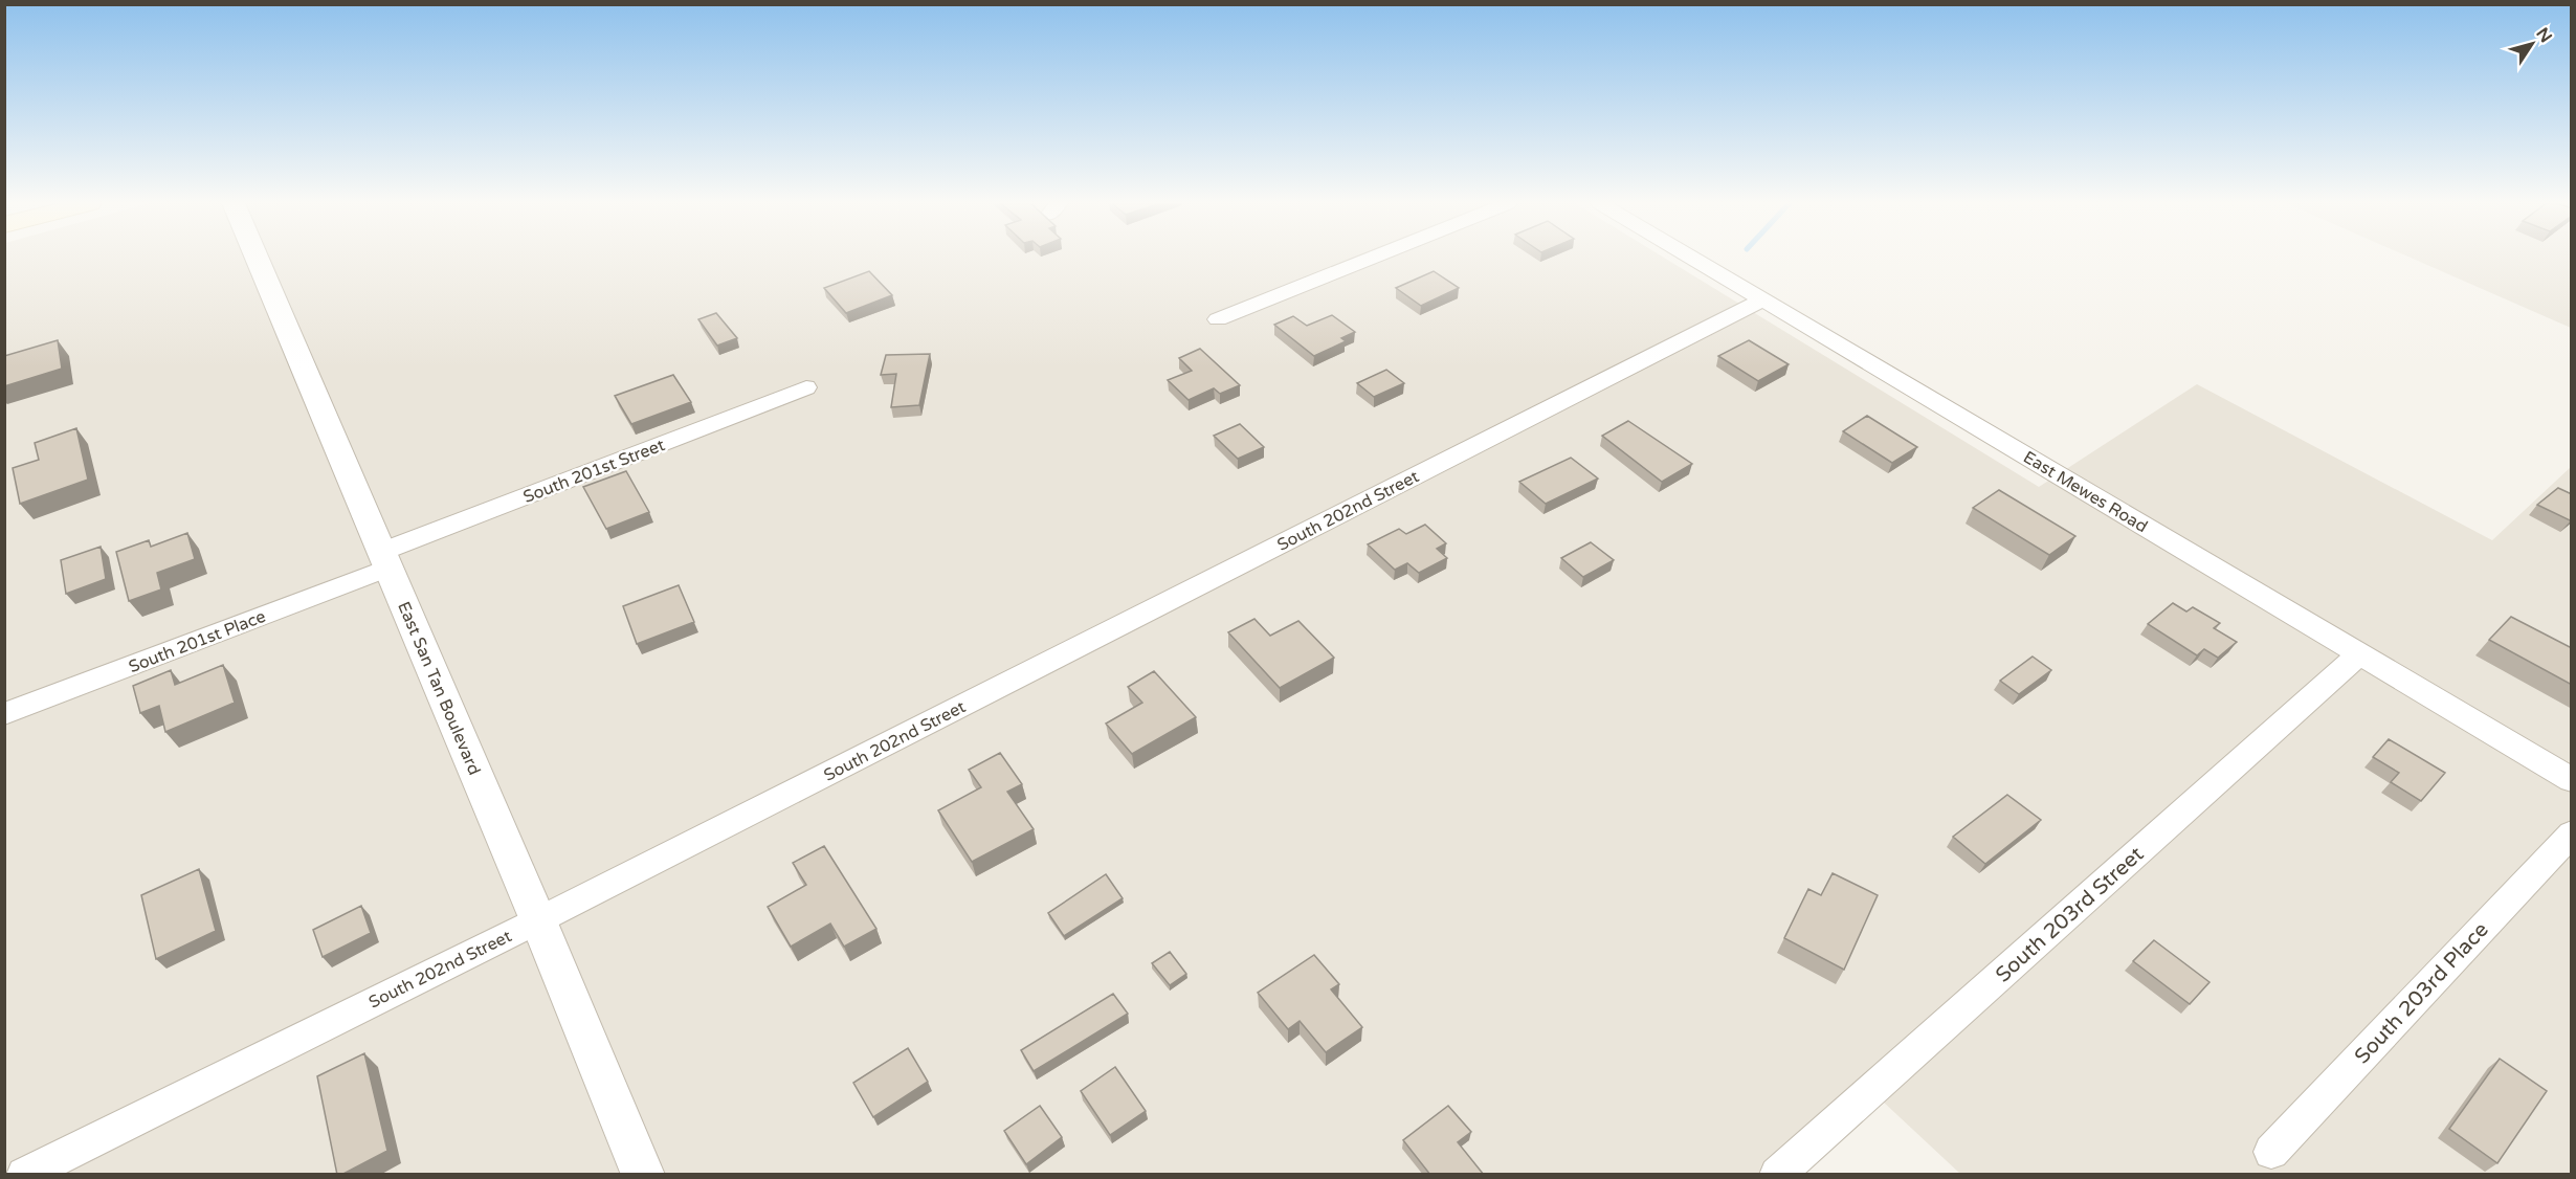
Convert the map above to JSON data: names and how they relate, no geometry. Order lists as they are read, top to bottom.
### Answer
{
  "streets": {
    "street": [
      "South 201st Street",
      "East Mewes Road",
      "South 202nd Street",
      "South 201st Place",
      "East San Tan Boulevard",
      "South 203rd Street",
      "South 203rd Place"
    ]
  },
  "crossings": [
    ["South 201st Street", "South 201st Place"],
    ["South 201st Street", "East San Tan Boulevard"],
    ["East Mewes Road", "South 202nd Street"],
    ["East Mewes Road", "South 203rd Street"],
    ["South 202nd Street", "East San Tan Boulevard"],
    ["South 201st Place", "East San Tan Boulevard"]
  ],
  "north": "top right"
}
